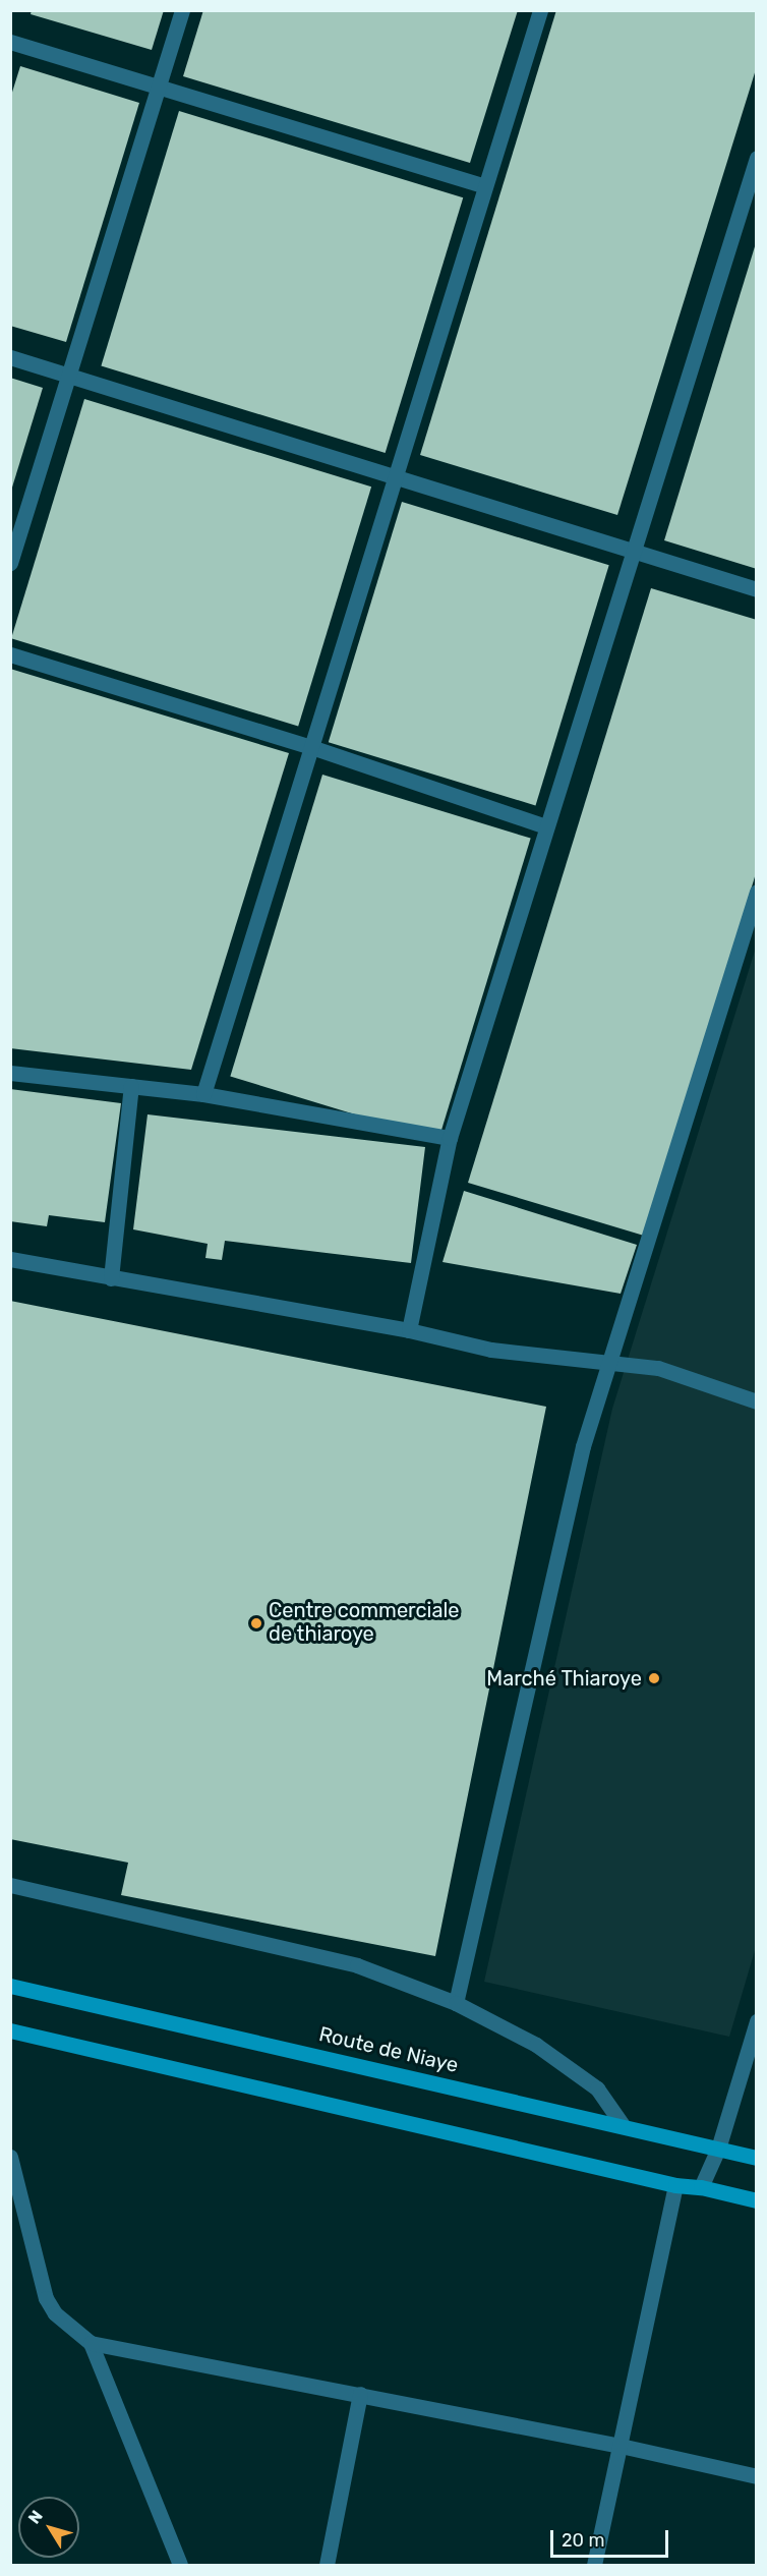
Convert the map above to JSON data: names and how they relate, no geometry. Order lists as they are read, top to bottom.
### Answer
{
  "streets": {
    "main road": ["Route de Niaye"]
  },
  "places": ["Centre commerciale de thiaroye", "Marché Thiaroye"],
  "scale_bar": "20 m",
  "north": "top left"
}
